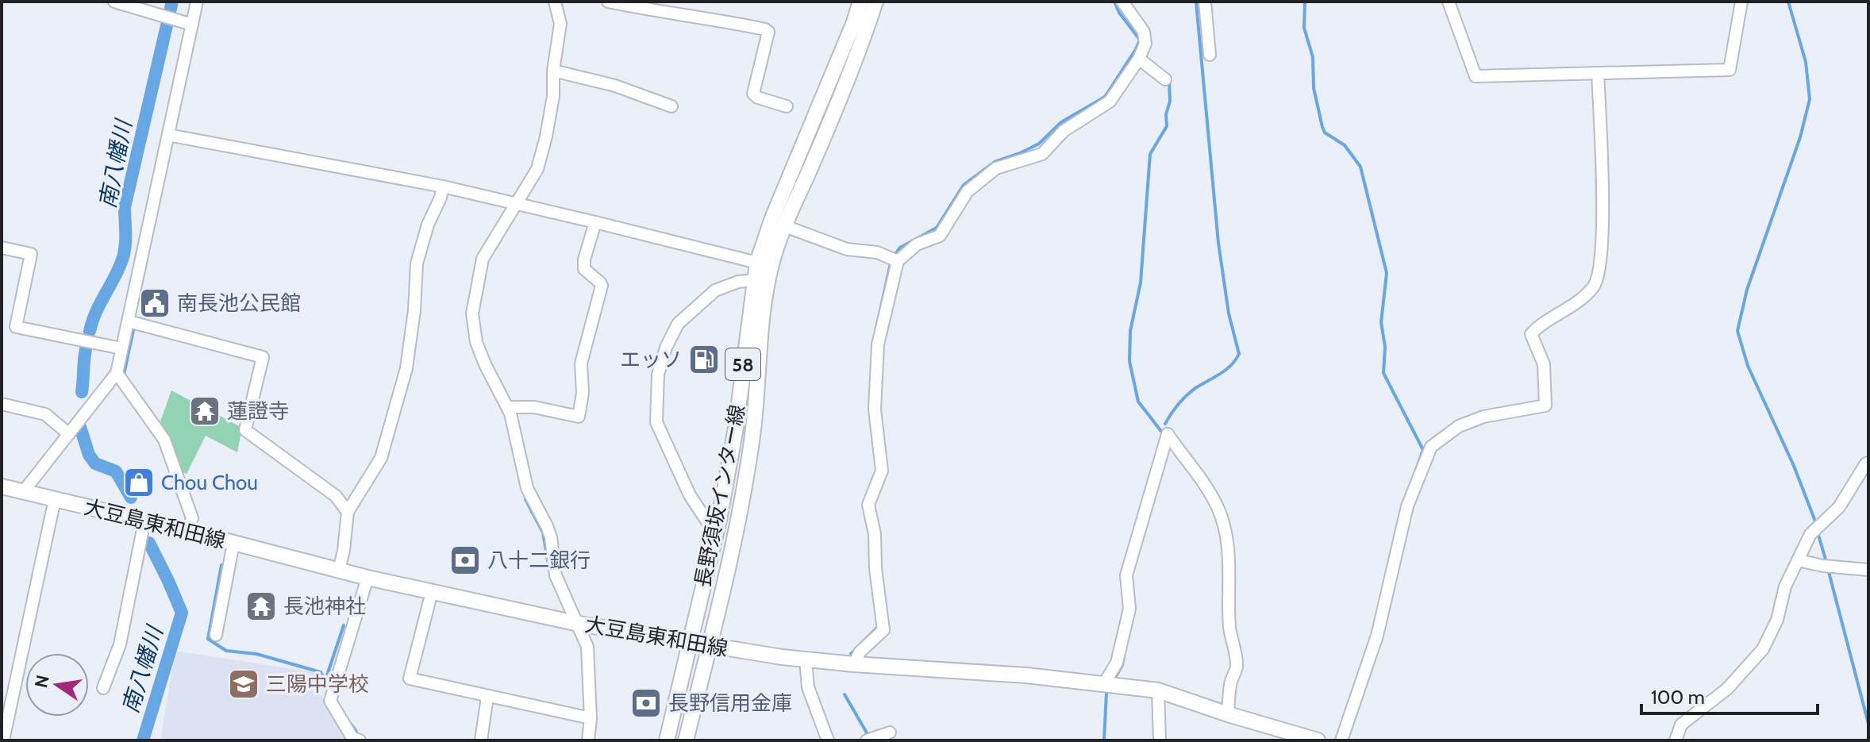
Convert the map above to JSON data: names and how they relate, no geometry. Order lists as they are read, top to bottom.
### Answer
{
  "streets": {
    "main road": ["58", "長野須坂インター線", "大豆島東和田線"]
  },
  "crossings": [
    ["長野須坂インター線", "大豆島東和田線"]
  ],
  "water": ["南八幡川"],
  "places": {
    "public building": ["南長池公民館"],
    "fuel station": ["エッソ"],
    "temple": ["蓮證寺", "長池神社"],
    "shop": ["Chou Chou"],
    "bank": ["八十二銀行", "長野信用金庫"],
    "school or university": ["三陽中学校"]
  },
  "scale_bar": "100 m",
  "north": "left"
}
